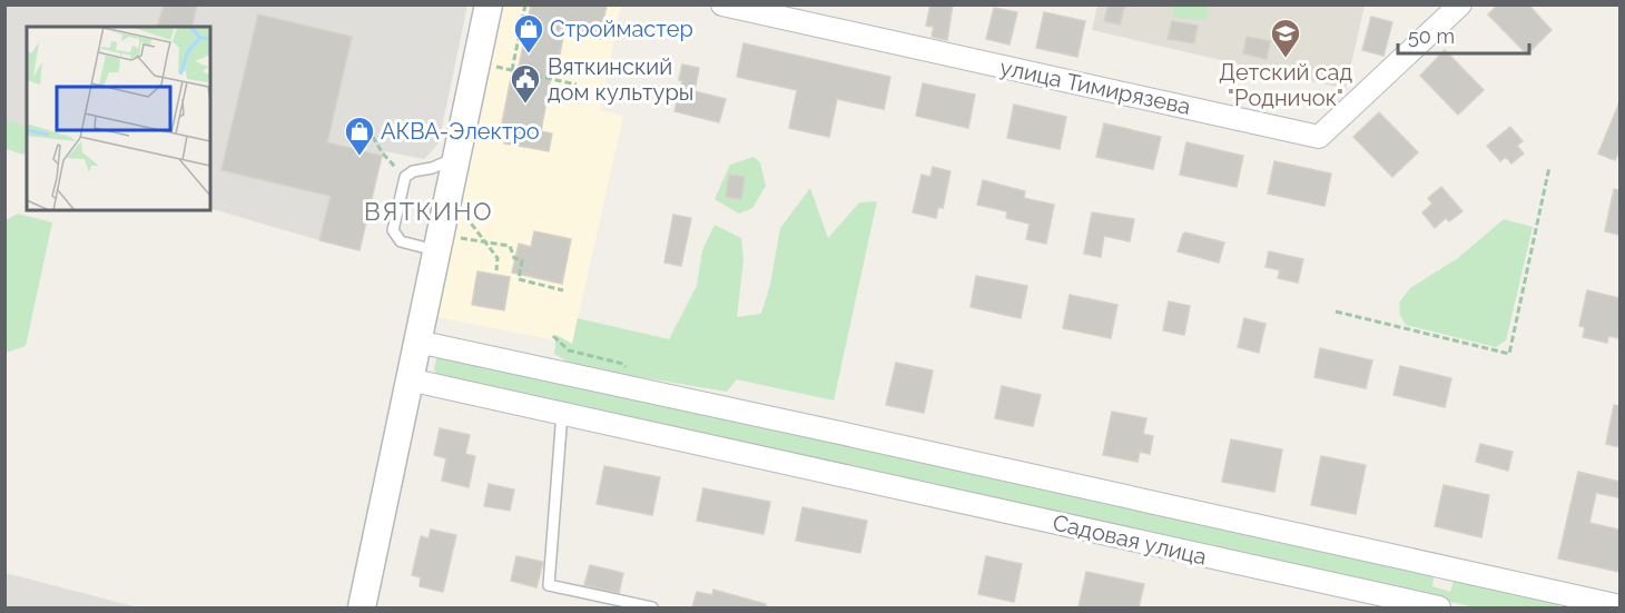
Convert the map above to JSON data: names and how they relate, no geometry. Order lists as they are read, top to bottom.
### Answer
{
  "streets": {
    "street": ["улица Тимирязева", "Садовая улица"]
  },
  "districts": ["ВЯТКИНО"],
  "places": {
    "shop": ["Строймастер", "АКВА-Электро"],
    "school or university": ["Детский сад \"Родничок\""],
    "public building": ["Вяткинский дом культуры"]
  },
  "scale_bar": "50 m"
}
